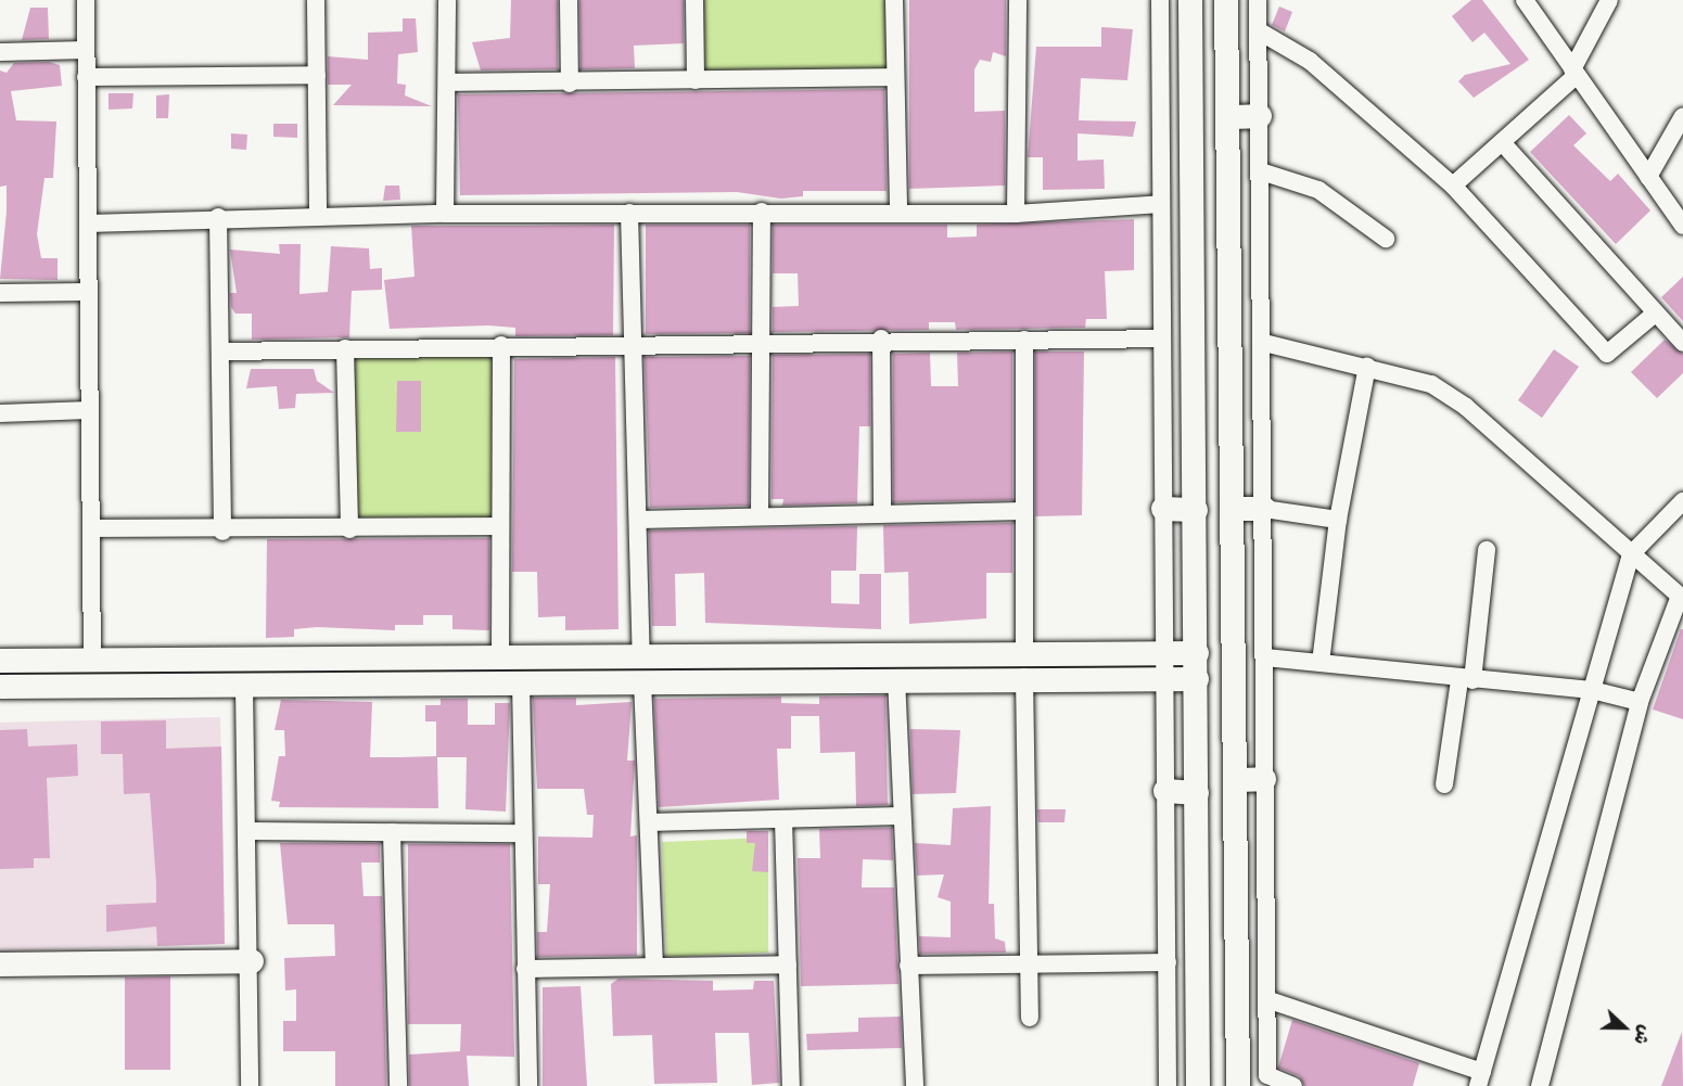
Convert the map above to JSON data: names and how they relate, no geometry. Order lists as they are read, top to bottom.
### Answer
{
  "north": "right"
}
